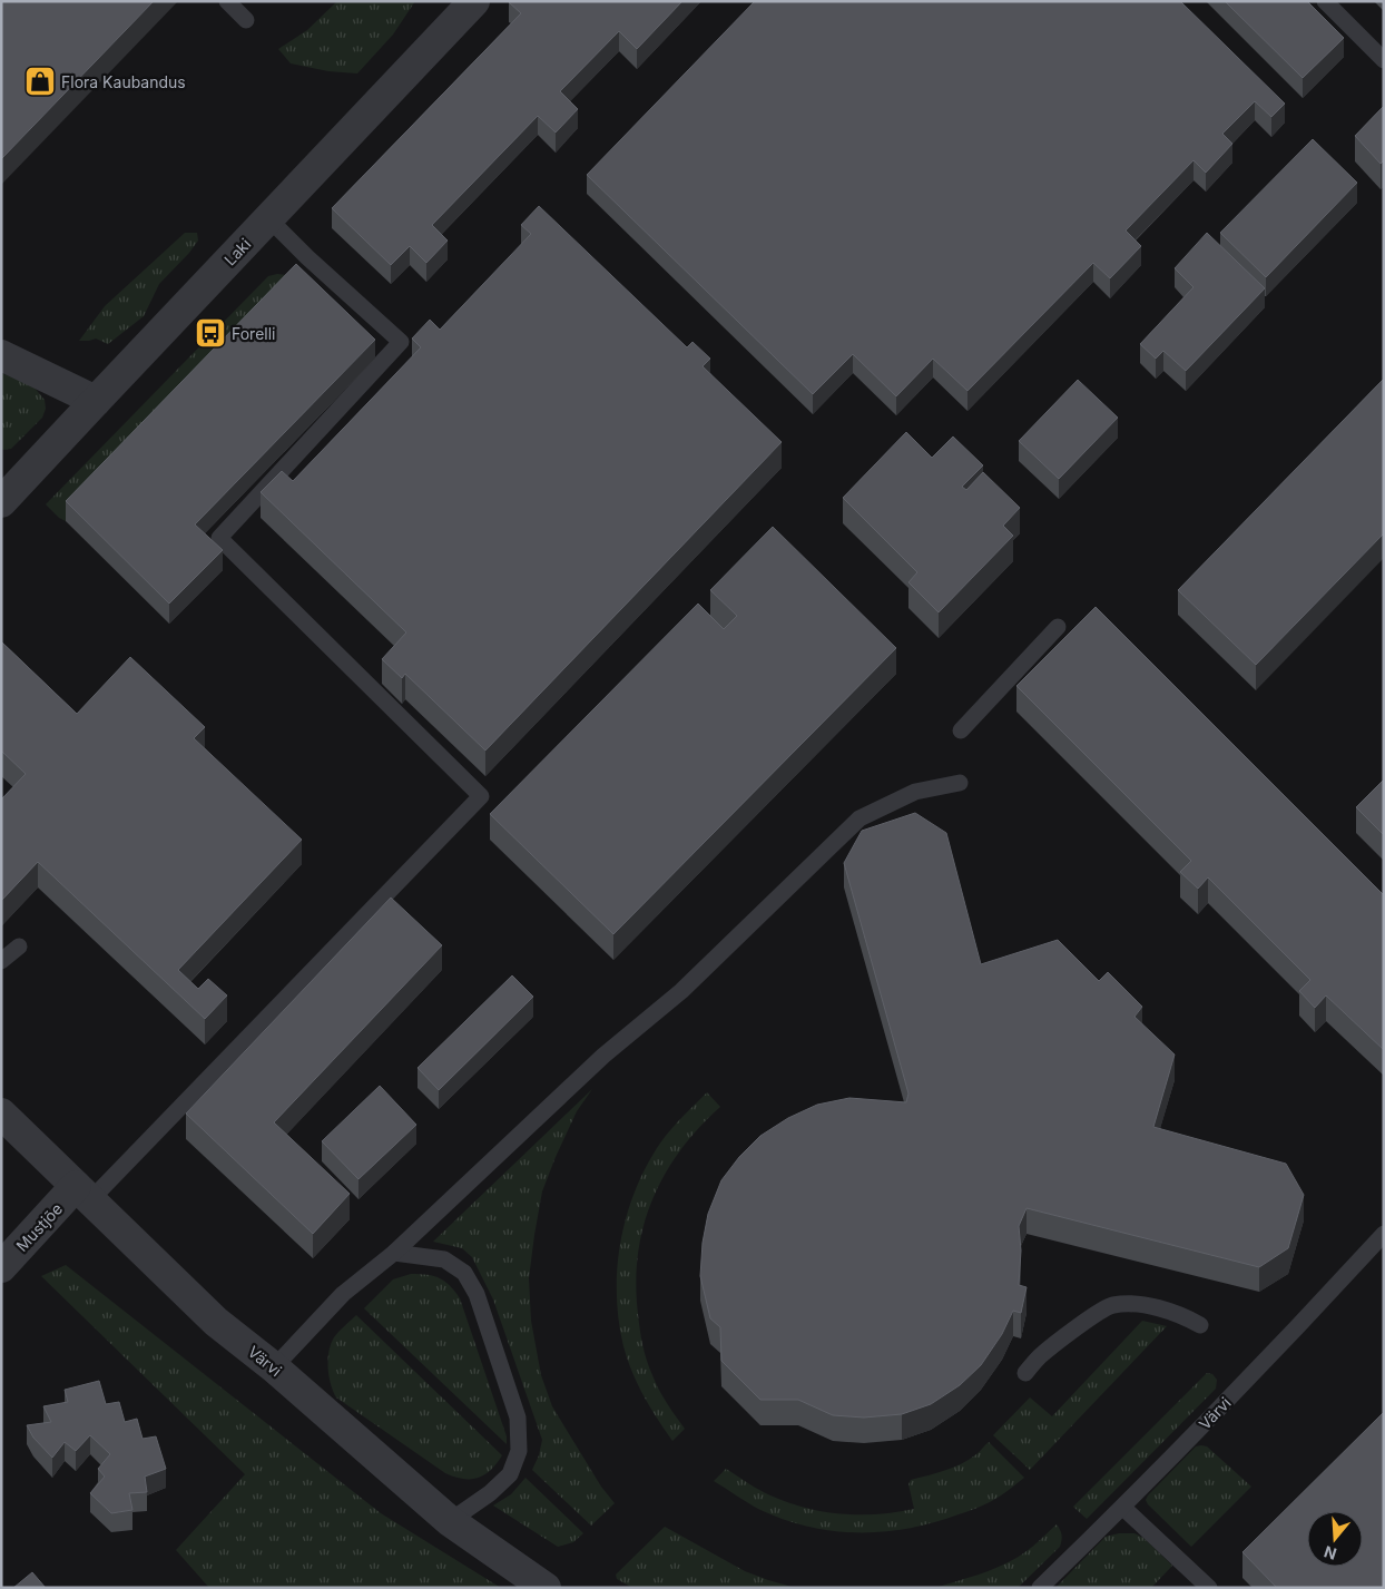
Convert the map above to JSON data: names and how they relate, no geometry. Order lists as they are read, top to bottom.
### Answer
{
  "streets": {
    "street": ["Laki", "Mustjõe", "Värvi"]
  },
  "crossings": [
    ["Mustjõe", "Värvi"]
  ],
  "places": {
    "shop": ["Flora Kaubandus"],
    "bus stop": ["Forelli"]
  },
  "north": "bottom"
}
